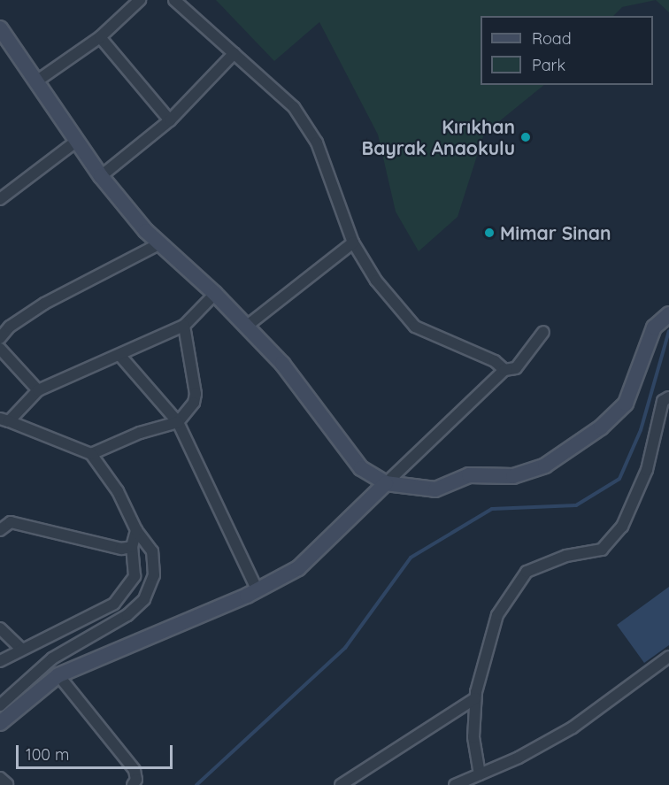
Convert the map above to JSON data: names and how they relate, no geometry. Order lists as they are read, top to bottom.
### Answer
{
  "places": ["Kırıkhan Bayrak Anaokulu", "Mimar Sinan"],
  "legend": ["Road", "Park"],
  "scale_bar": "100 m"
}
